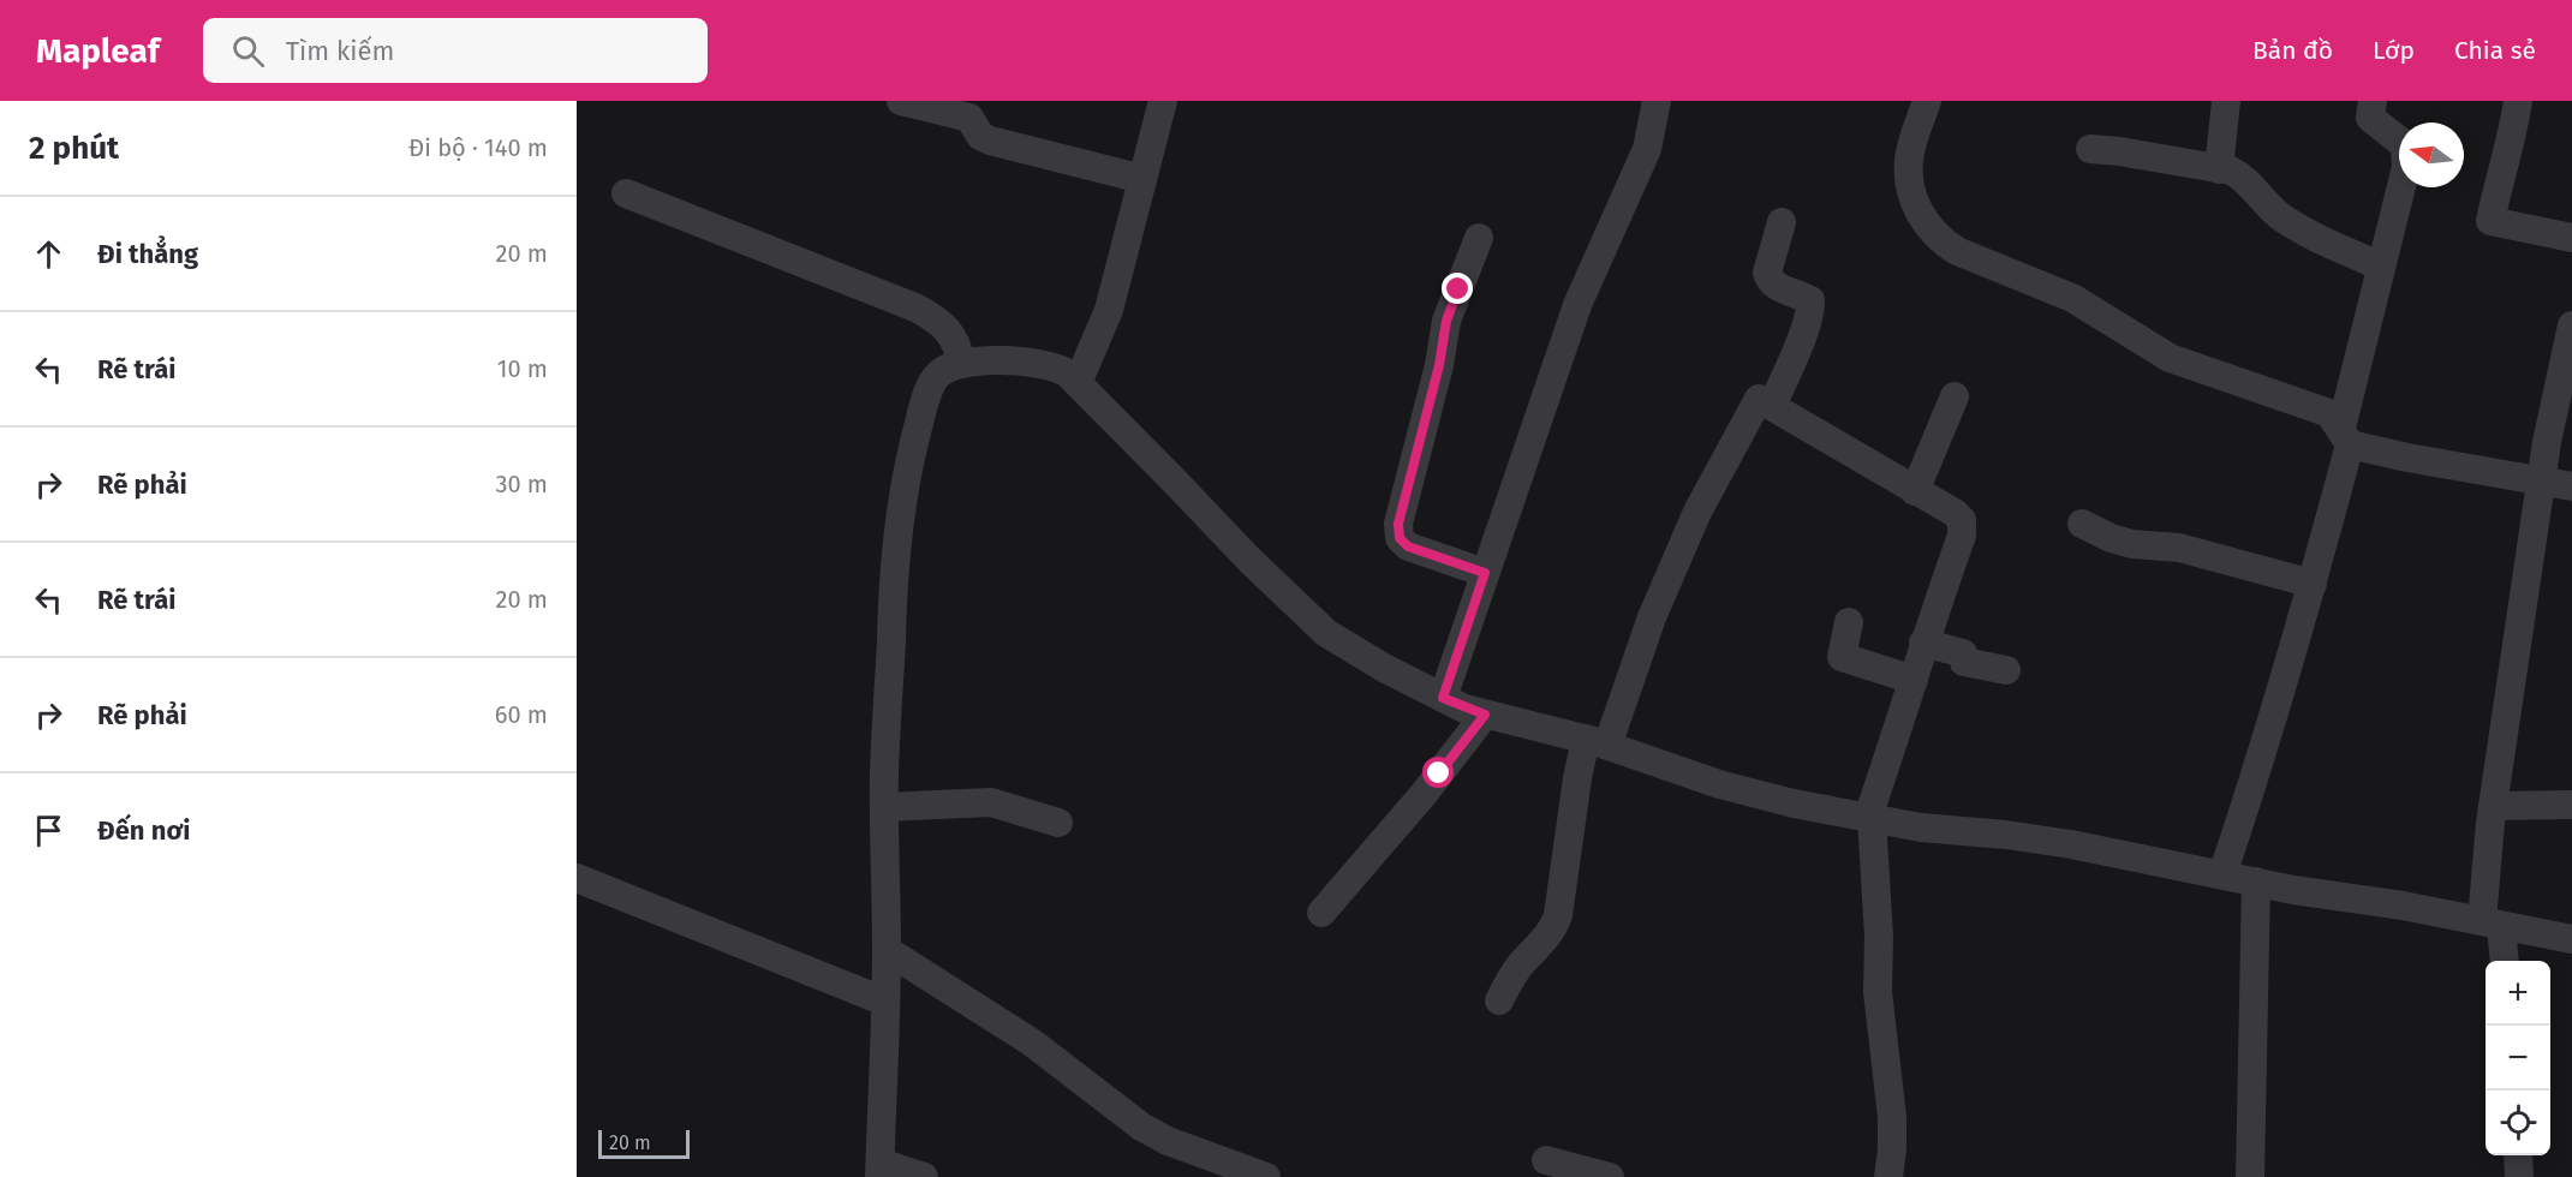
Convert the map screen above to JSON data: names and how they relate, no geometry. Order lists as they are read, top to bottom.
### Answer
{
  "scale_bar": "20 m",
  "north": "left",
  "page": {
    "header": "Mapleaf",
    "search": "Tìm kiếm",
    "nav": ["Bản đồ", "Lớp", "Chia sẻ"],
    "heading": ["2 phút", "Đi bộ · 140 m"],
    "list": [
      ["Đi thẳng", "20 m"],
      ["Rẽ trái", "10 m"],
      ["Rẽ phải", "30 m"],
      ["Rẽ trái", "20 m"],
      ["Rẽ phải", "60 m"],
      "Đến nơi"
    ],
    "map_buttons": ["+", "−"],
    "scale": "20 m"
  }
}
